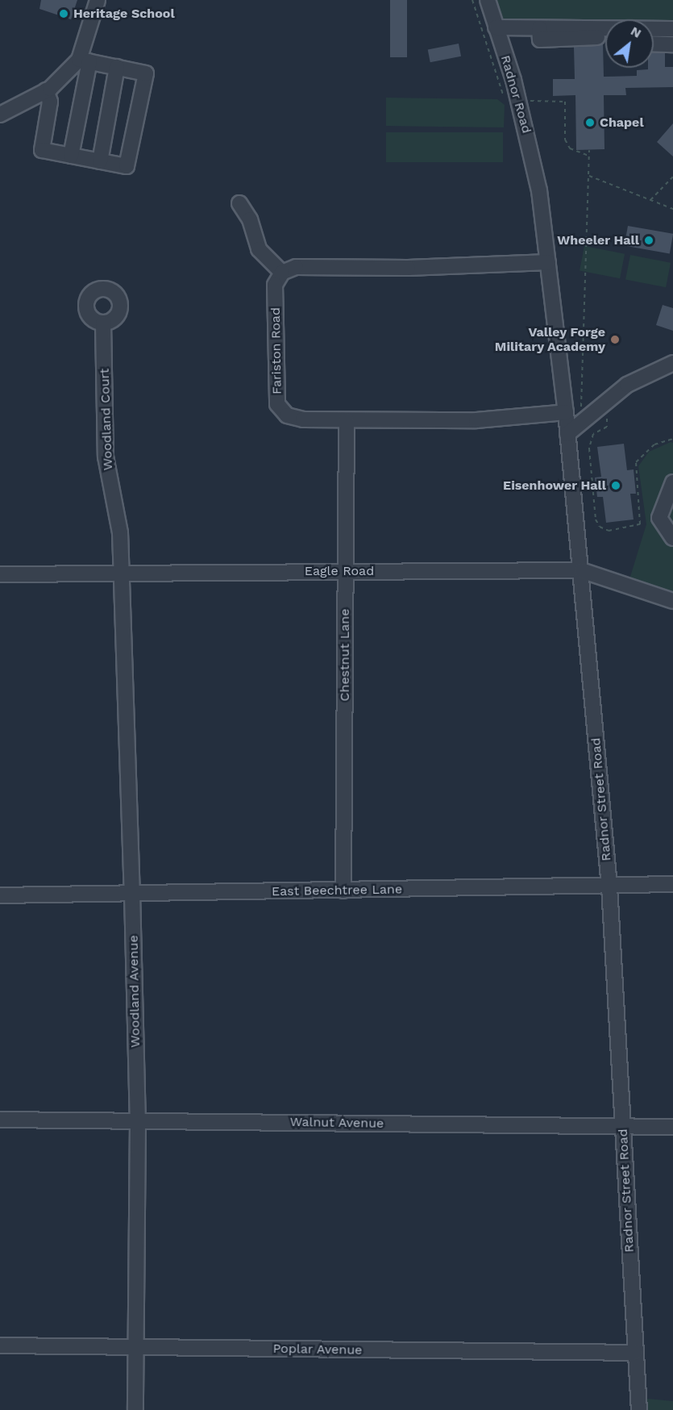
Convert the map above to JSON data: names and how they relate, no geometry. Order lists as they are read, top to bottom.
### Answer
{
  "streets": {
    "street": [
      "Radnor Road",
      "Fariston Road",
      "Woodland Court",
      "Eagle Road",
      "Chestnut Lane",
      "Radnor Street Road",
      "East Beechtree Lane",
      "Woodland Avenue",
      "Walnut Avenue",
      "Poplar Avenue"
    ]
  },
  "crossings": [
    ["Radnor Road", "Radnor Street Road"],
    ["Fariston Road", "Chestnut Lane"],
    ["Fariston Road", "Radnor Street Road"],
    ["Woodland Court", "Eagle Road"],
    ["Woodland Court", "Woodland Avenue"],
    ["Eagle Road", "Chestnut Lane"],
    ["Eagle Road", "Radnor Street Road"],
    ["Eagle Road", "Woodland Avenue"],
    ["Chestnut Lane", "East Beechtree Lane"],
    ["Radnor Street Road", "East Beechtree Lane"],
    ["Radnor Street Road", "Walnut Avenue"],
    ["Radnor Street Road", "Poplar Avenue"],
    ["East Beechtree Lane", "Woodland Avenue"],
    ["Woodland Avenue", "Walnut Avenue"],
    ["Woodland Avenue", "Poplar Avenue"]
  ],
  "places": [
    "Heritage School",
    "Chapel",
    "Wheeler Hall",
    "Valley Forge Military Academy",
    "Eisenhower Hall"
  ],
  "north": "top right"
}
